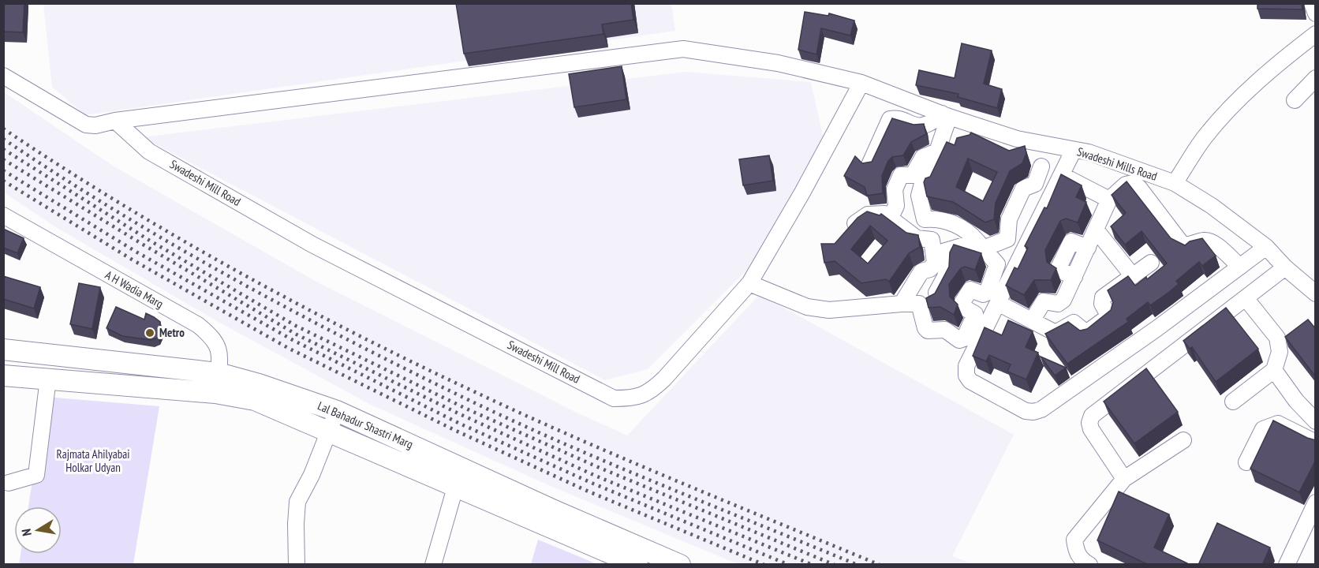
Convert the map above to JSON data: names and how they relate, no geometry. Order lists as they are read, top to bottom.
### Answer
{
  "streets": {
    "main road": ["Lal Bahadur Shastri Marg"],
    "street": ["Swadeshi Mills Road", "Swadeshi Mill Road", "A H Wadia Marg"]
  },
  "crossings": [
    ["Swadeshi Mills Road", "Swadeshi Mill Road"],
    ["A H Wadia Marg", "Lal Bahadur Shastri Marg"]
  ],
  "parks": ["Rajmata Ahilyabai Holkar Udyan"],
  "places": ["Metro"],
  "north": "left"
}
